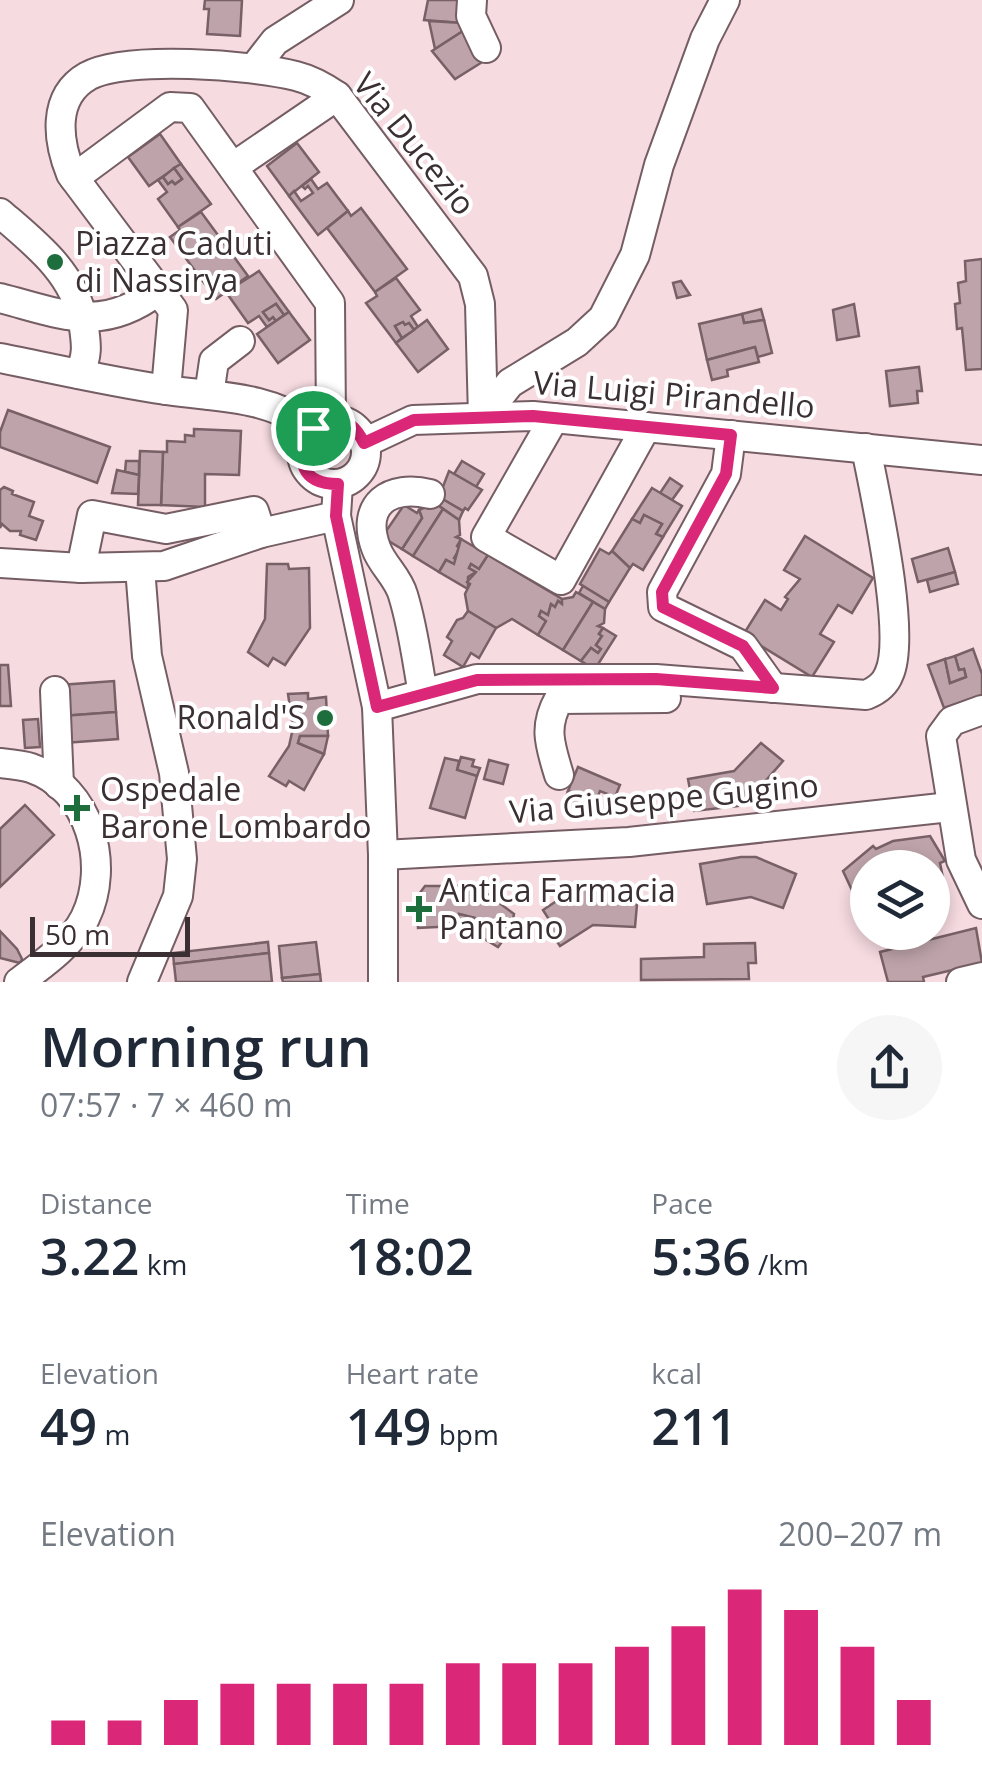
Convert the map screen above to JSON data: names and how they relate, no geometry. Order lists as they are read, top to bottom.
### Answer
{
  "streets": {
    "street": ["Via Ducezio", "Via Luigi Pirandello", "Via Giuseppe Gugino"]
  },
  "crossings": [
    ["Via Ducezio", "Via Luigi Pirandello"]
  ],
  "places": {
    "other": ["Piazza Caduti di Nassirya", "Ronald'S"],
    "health": ["Ospedale Barone Lombardo", "Antica Farmacia Pantano"]
  },
  "scale_bar": "50 m",
  "page": {
    "scale": "50 m",
    "heading": ["Morning run", "07:57 · 7 × 460 m"],
    "stats": [
      ["Distance", "3.22 km"],
      ["Time", "18:02"],
      ["Pace", "5:36 /km"],
      ["Elevation", "49 m"],
      ["Heart rate", "149 bpm"],
      ["kcal", "211"]
    ],
    "chart": ["Elevation", "200–207 m"]
  }
}
